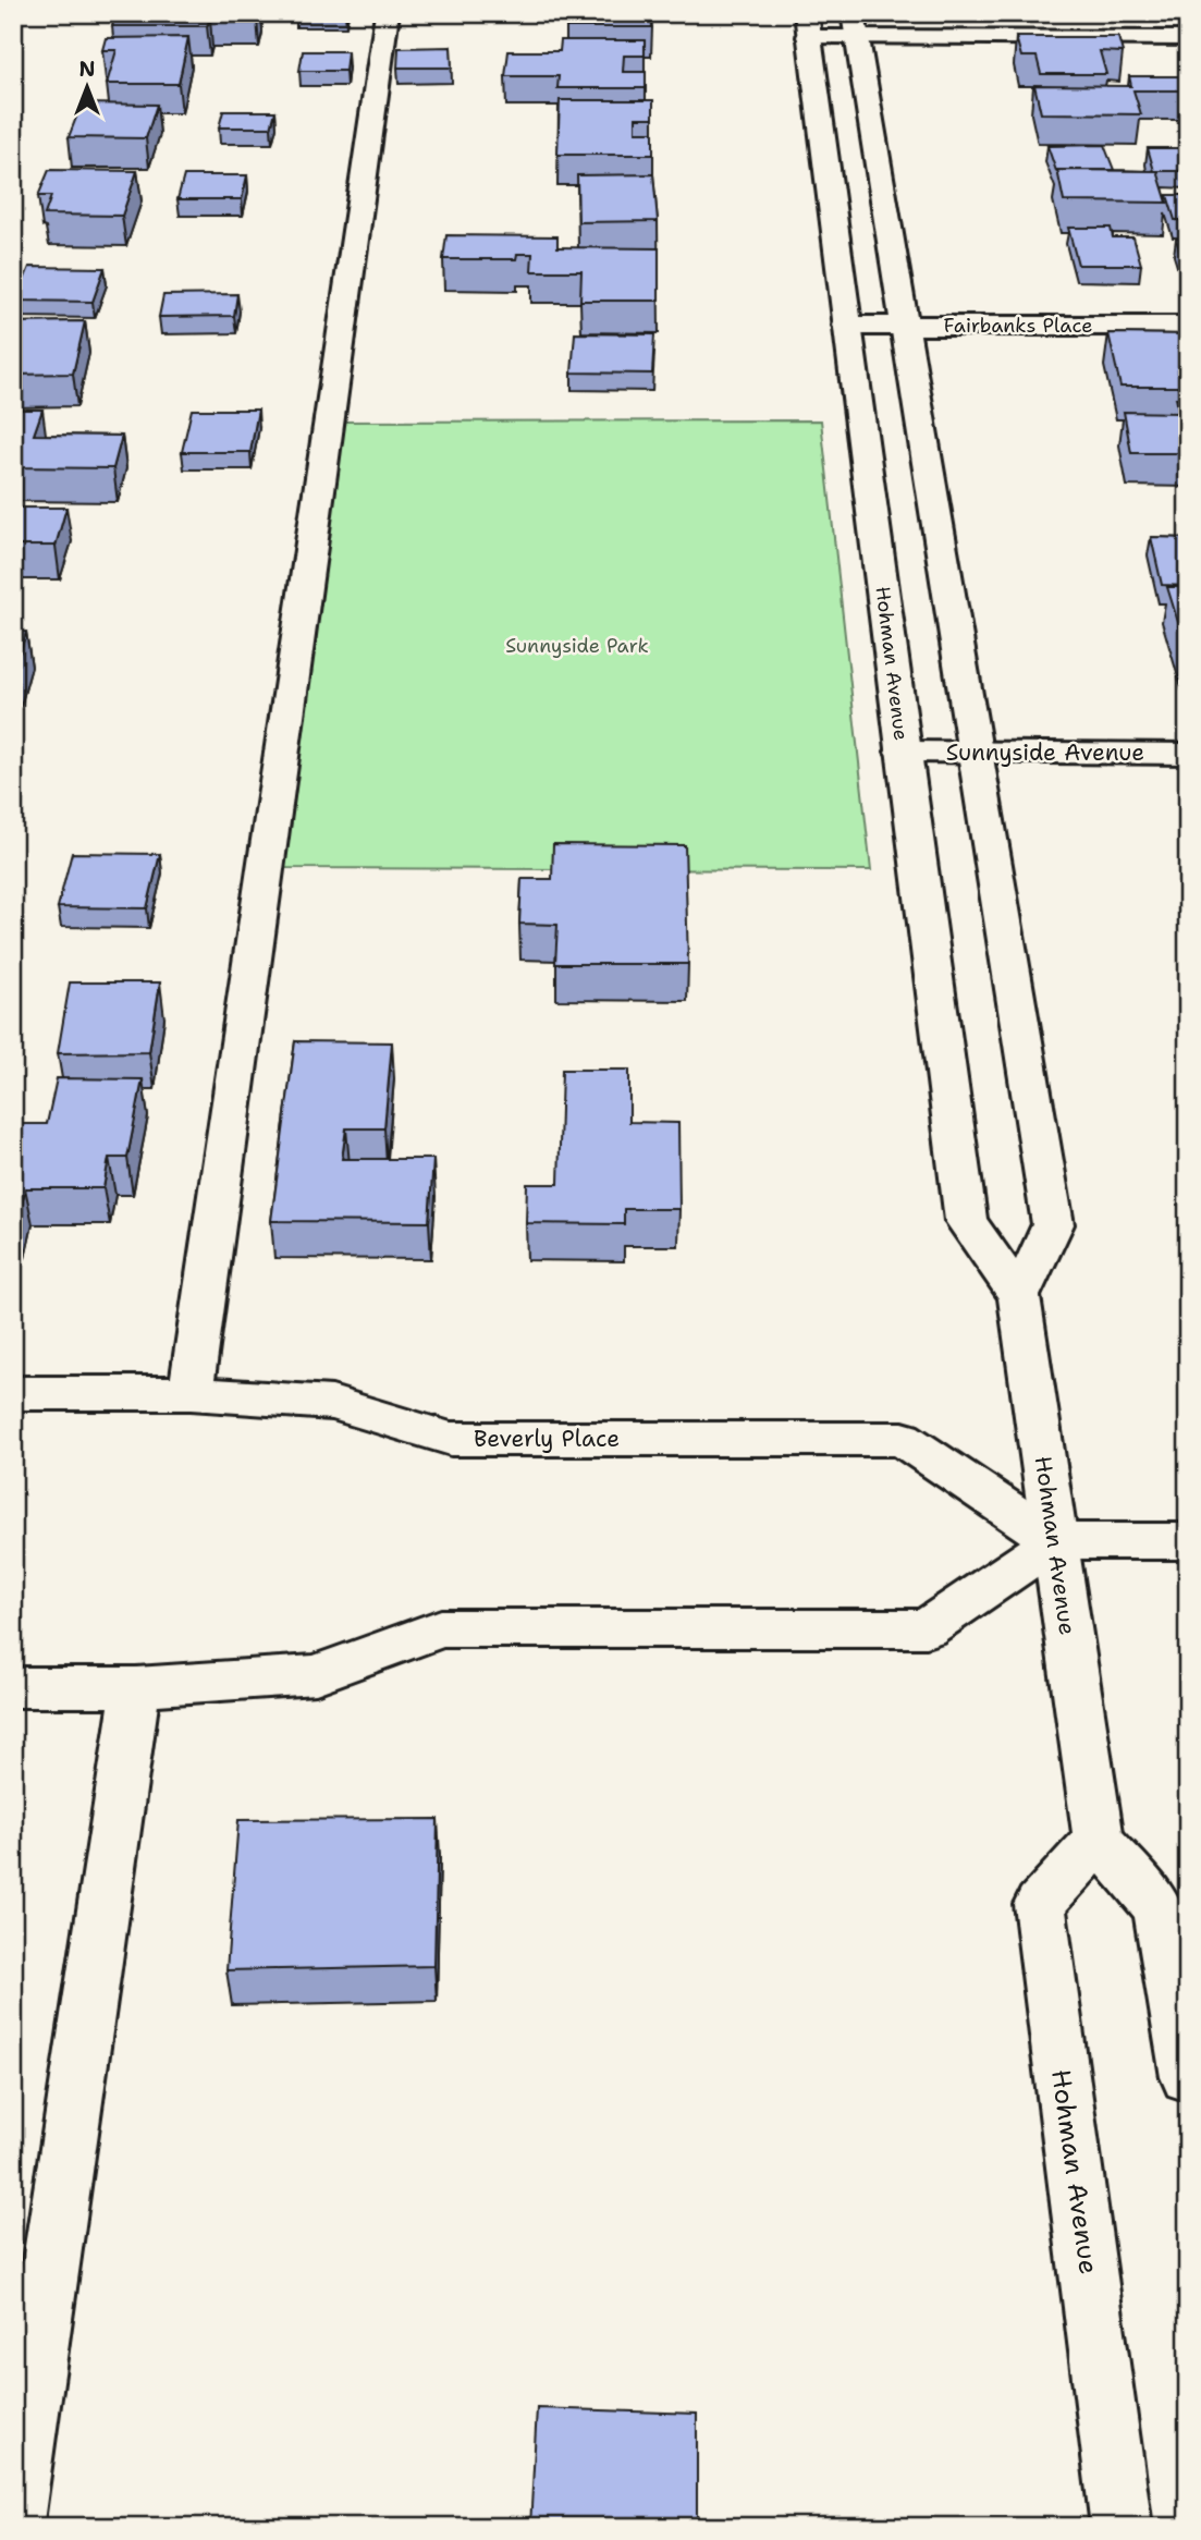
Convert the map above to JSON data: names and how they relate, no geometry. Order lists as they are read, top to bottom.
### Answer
{
  "streets": {
    "main road": [
      "Fairbanks Place",
      "Hohman Avenue",
      "Sunnyside Avenue",
      "Beverly Place"
    ]
  },
  "crossings": [
    ["Fairbanks Place", "Hohman Avenue"],
    ["Hohman Avenue", "Sunnyside Avenue"],
    ["Hohman Avenue", "Beverly Place"]
  ],
  "parks": ["Sunnyside Park"],
  "north": "top"
}
